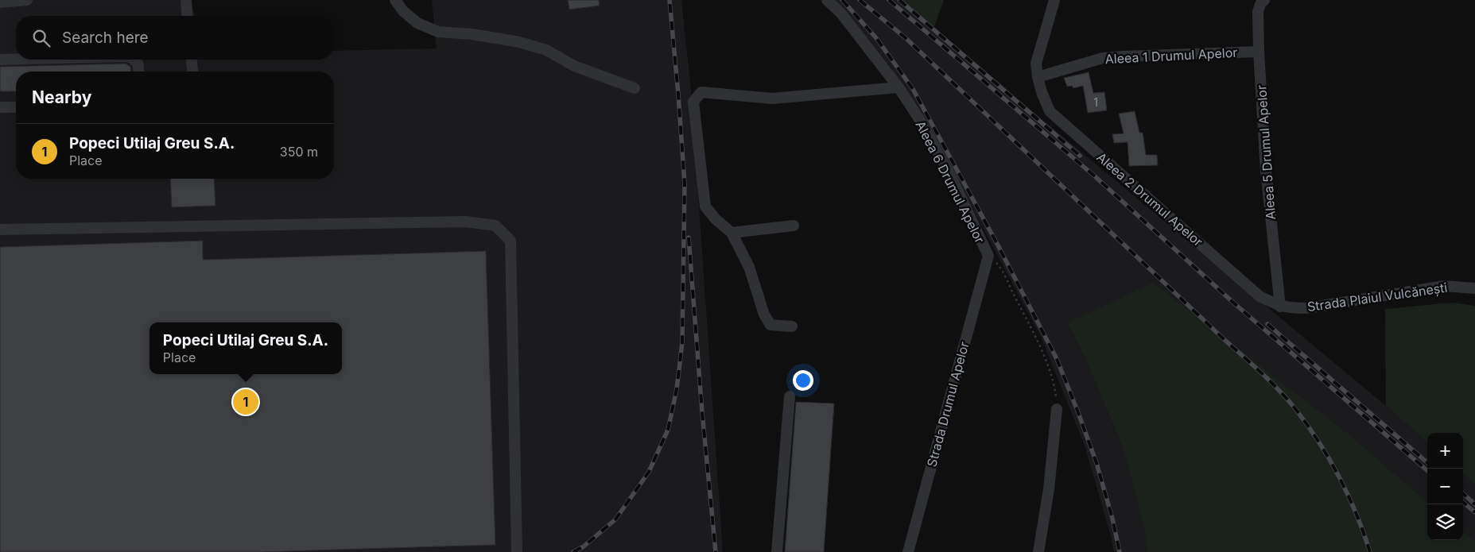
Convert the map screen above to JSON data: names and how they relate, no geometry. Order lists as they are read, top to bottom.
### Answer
{
  "streets": {
    "street": [
      "Aleea 1 Drumul Apelor",
      "Aleea 5 Drumul Apelor",
      "Aleea 6 Drumul Apelor",
      "Aleea 2 Drumul Apelor",
      "Strada Plaiul Vulcănești",
      "Strada Drumul Apelor"
    ]
  },
  "crossings": [
    ["Aleea 1 Drumul Apelor", "Aleea 5 Drumul Apelor"],
    ["Aleea 1 Drumul Apelor", "Aleea 2 Drumul Apelor"],
    ["Aleea 5 Drumul Apelor", "Aleea 2 Drumul Apelor"],
    ["Aleea 5 Drumul Apelor", "Strada Plaiul Vulcănești"],
    ["Aleea 6 Drumul Apelor", "Strada Drumul Apelor"],
    ["Aleea 2 Drumul Apelor", "Strada Plaiul Vulcănești"]
  ],
  "house_numbers": ["1"],
  "page": {
    "search": "Search here",
    "heading": "Nearby",
    "list": [
      {
        "mark": "1",
        "name": "Popeci Utilaj Greu S.A.",
        "note": "Place",
        "value": "350 m"
      }
    ],
    "popup": ["Popeci Utilaj Greu S.A.", "Place"],
    "pins": "1",
    "map_buttons": ["+", "−"]
  }
}
